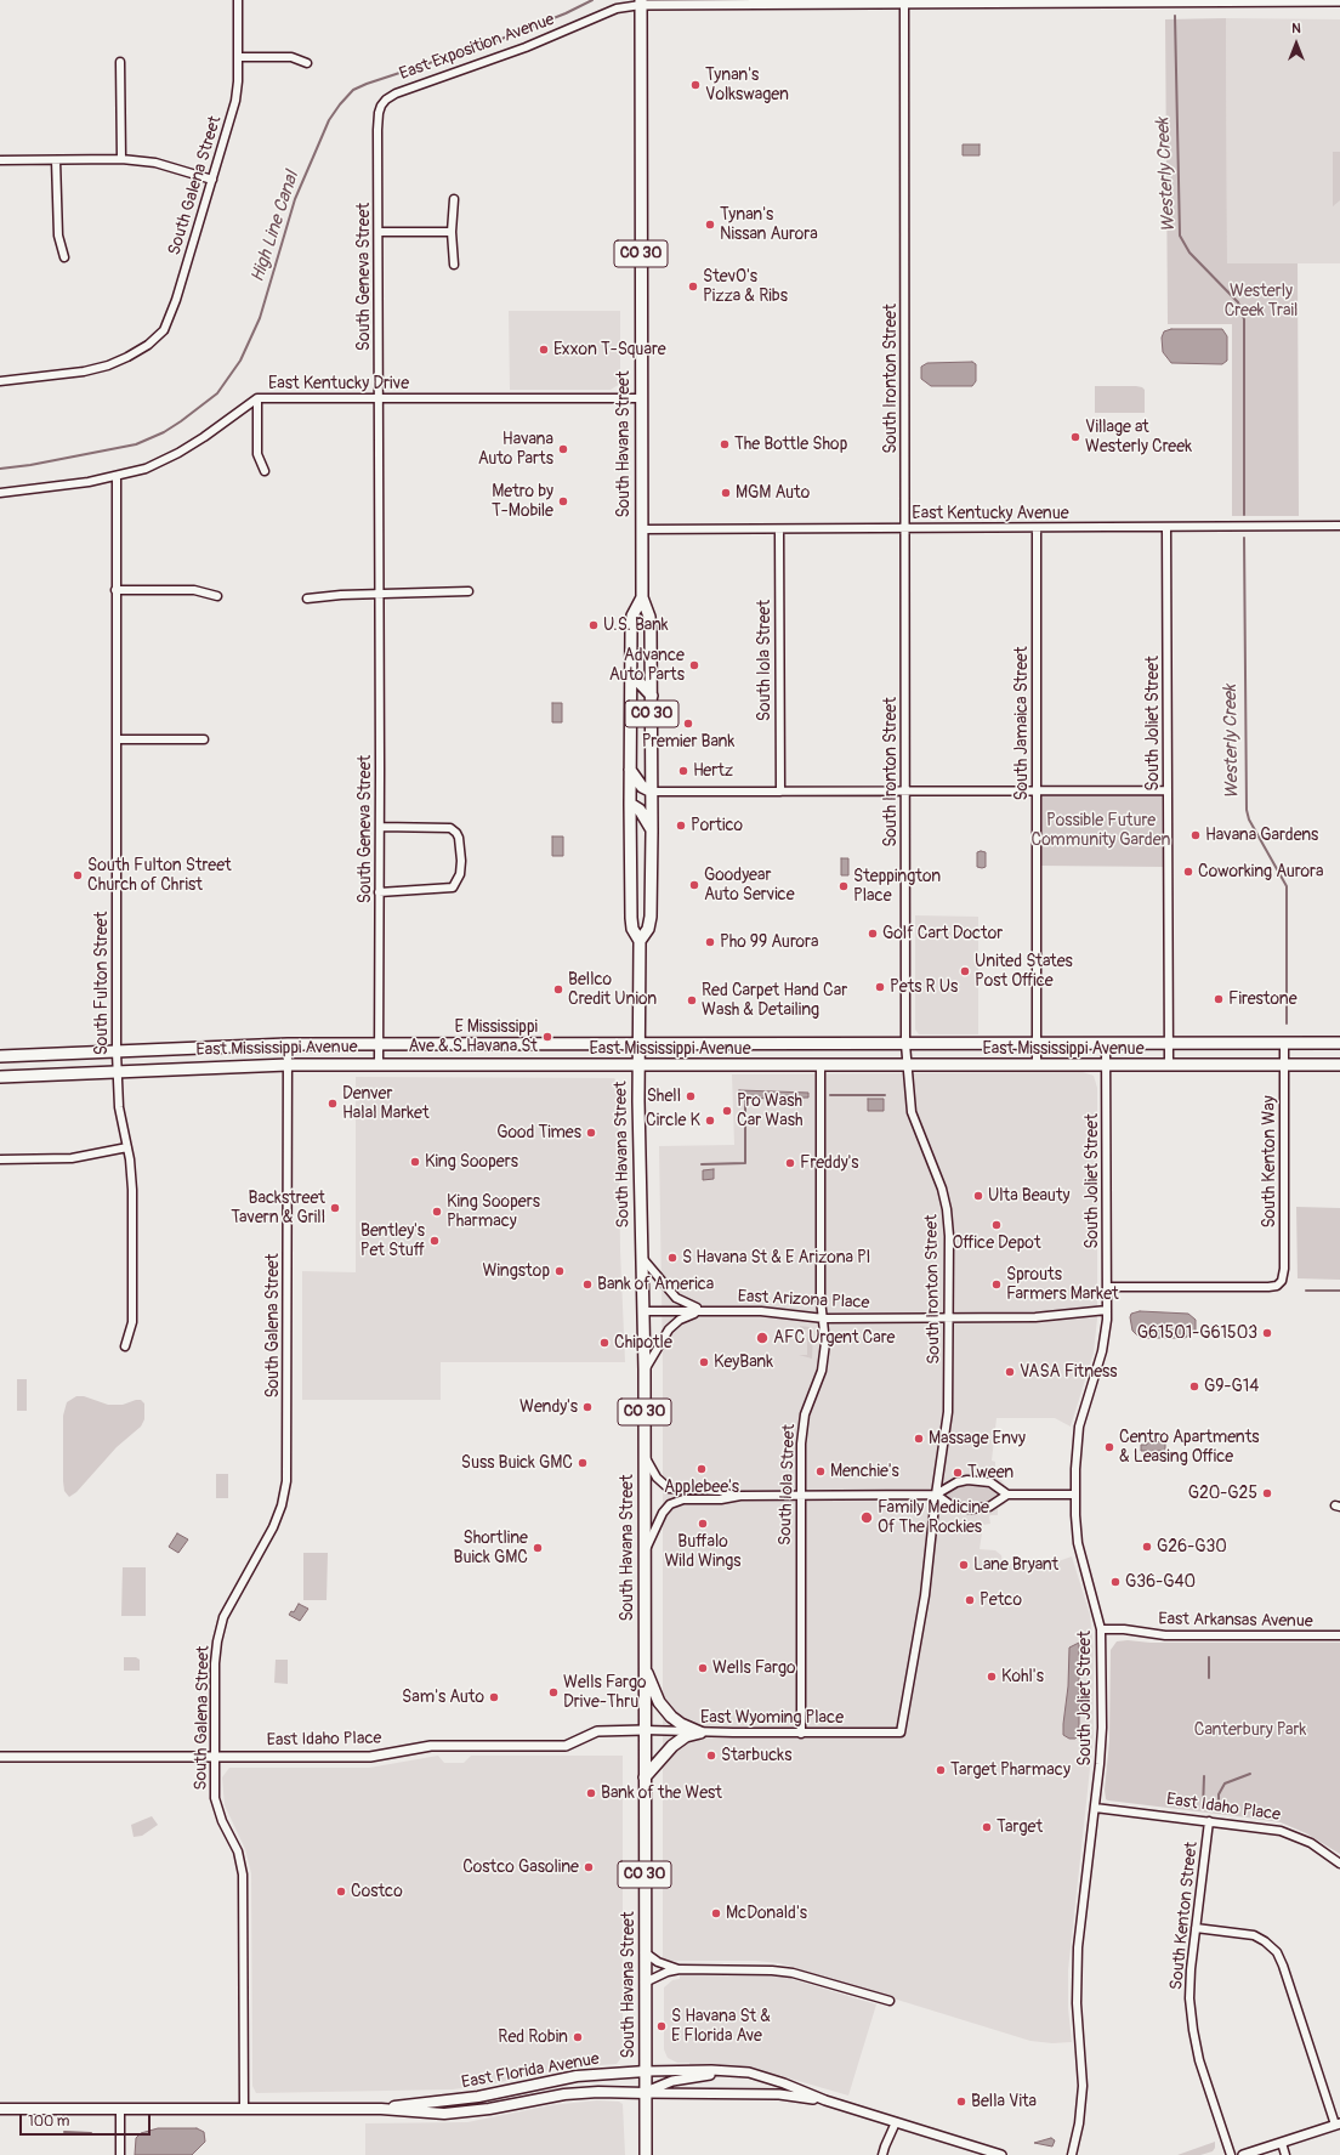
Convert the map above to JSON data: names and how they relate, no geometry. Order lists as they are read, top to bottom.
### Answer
{
  "streets": {
    "main road": [
      "CO 30",
      "South Havana Street",
      "East Mississippi Avenue",
      "East Florida Avenue"
    ],
    "street": [
      "East Exposition Avenue",
      "South Galena Street",
      "South Geneva Street",
      "South Ironton Street",
      "East Kentucky Drive",
      "East Kentucky Avenue",
      "South Iola Street",
      "South Jamaica Street",
      "South Joliet Street",
      "South Fulton Street",
      "South Kenton Way",
      "East Arizona Place",
      "East Arkansas Avenue",
      "East Wyoming Place",
      "East Idaho Place",
      "South Kenton Street"
    ]
  },
  "crossings": [
    ["East Exposition Avenue", "South Geneva Street"],
    ["East Exposition Avenue", "South Ironton Street"],
    ["East Exposition Avenue", "South Havana Street"],
    ["South Galena Street", "East Mississippi Avenue"],
    ["South Galena Street", "East Idaho Place"],
    ["South Galena Street", "East Florida Avenue"],
    ["South Geneva Street", "East Kentucky Drive"],
    ["South Geneva Street", "East Mississippi Avenue"],
    ["South Ironton Street", "East Kentucky Avenue"],
    ["South Ironton Street", "East Mississippi Avenue"],
    ["South Ironton Street", "East Arizona Place"],
    ["South Ironton Street", "East Wyoming Place"],
    ["East Kentucky Drive", "South Havana Street"],
    ["East Kentucky Drive", "South Fulton Street"],
    ["South Havana Street", "East Kentucky Avenue"],
    ["South Havana Street", "East Mississippi Avenue"],
    ["South Havana Street", "East Arizona Place"],
    ["South Havana Street", "East Wyoming Place"],
    ["South Havana Street", "East Idaho Place"],
    ["South Havana Street", "East Florida Avenue"],
    ["East Kentucky Avenue", "South Iola Street"],
    ["East Kentucky Avenue", "South Jamaica Street"],
    ["East Kentucky Avenue", "South Joliet Street"],
    ["South Iola Street", "East Mississippi Avenue"],
    ["South Iola Street", "East Arizona Place"],
    ["South Iola Street", "East Wyoming Place"],
    ["South Jamaica Street", "East Mississippi Avenue"],
    ["South Joliet Street", "East Mississippi Avenue"],
    ["South Joliet Street", "South Kenton Way"],
    ["South Joliet Street", "East Arizona Place"],
    ["South Joliet Street", "East Arkansas Avenue"],
    ["South Joliet Street", "East Idaho Place"],
    ["South Fulton Street", "East Mississippi Avenue"],
    ["East Mississippi Avenue", "South Kenton Way"],
    ["East Wyoming Place", "East Idaho Place"],
    ["East Idaho Place", "South Kenton Street"]
  ],
  "water": ["Westerly Creek", "High Line Canal"],
  "parks": ["Westerly Creek Trail", "Possible Future Community Garden", "Canterbury Park"],
  "places": [
    "Tynan's Volkswagen",
    "Tynan's Nissan Aurora",
    "StevO's Pizza & Ribs",
    "Exxon T-Square",
    "Village at Westerly Creek",
    "The Bottle Shop",
    "Havana Auto Parts",
    "MGM Auto",
    "Metro by T-Mobile",
    "U.S. Bank",
    "Advance Auto Parts",
    "Premier Bank",
    "Hertz",
    "Portico",
    "Havana Gardens",
    "Coworking Aurora",
    "South Fulton Street Church of Christ",
    "Goodyear Auto Service",
    "Steppington Place",
    "Golf Cart Doctor",
    "Pho 99 Aurora",
    "United States Post Office",
    "Pets R Us",
    "Bellco Credit Union",
    "Firestone",
    "Red Carpet Hand Car Wash & Detailing",
    "E Mississippi Ave & S Havana St",
    "Shell",
    "Denver Halal Market",
    "Pro Wash Car Wash",
    "Circle K",
    "Good Times",
    "King Soopers",
    "Freddy's",
    "Ulta Beauty",
    "Backstreet Tavern & Grill",
    "King Soopers Pharmacy",
    "Office Depot",
    "Bentley's Pet Stuff",
    "S Havana St & E Arizona Pl",
    "Wingstop",
    "Bank of America",
    "Sprouts Farmers Market",
    "G61501-G61503",
    "AFC Urgent Care",
    "Chipotle",
    "KeyBank",
    "VASA Fitness",
    "G9-G14",
    "Wendy's",
    "Massage Envy",
    "Centro Apartments & Leasing Office",
    "Suss Buick GMC",
    "Applebee's",
    "Menchie's",
    "Tween",
    "G20-G25",
    "Family Medicine Of The Rockies",
    "Buffalo Wild Wings",
    "G26-G30",
    "Shortline Buick GMC",
    "Lane Bryant",
    "G36-G40",
    "Petco",
    "Wells Fargo",
    "Kohl's",
    "Wells Fargo Drive-Thru",
    "Sam's Auto",
    "Starbucks",
    "Target Pharmacy",
    "Bank of the West",
    "Target",
    "Costco Gasoline",
    "Costco",
    "McDonald's",
    "S Havana St & E Florida Ave",
    "Red Robin",
    "Bella Vita"
  ],
  "scale_bar": "100 m",
  "north": "top"
}
